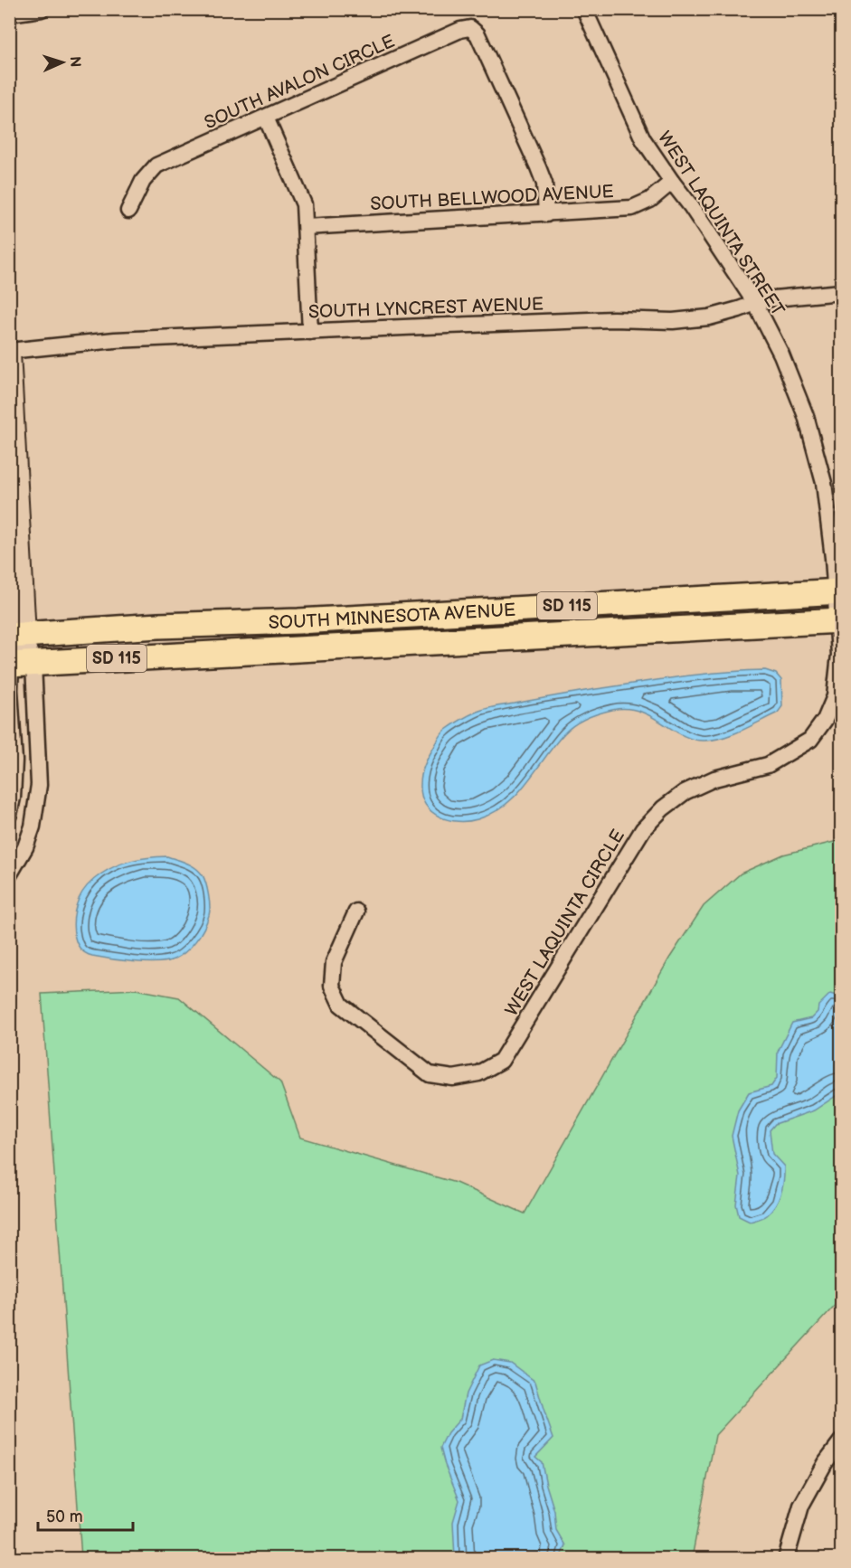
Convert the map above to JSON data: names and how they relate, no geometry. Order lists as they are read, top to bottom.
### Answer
{
  "streets": {
    "main road": ["SD 115", "SOUTH MINNESOTA AVENUE"],
    "street": [
      "SOUTH AVALON CIRCLE",
      "SOUTH BELLWOOD AVENUE",
      "WEST LAQUINTA STREET",
      "SOUTH LYNCREST AVENUE",
      "WEST LAQUINTA CIRCLE"
    ]
  },
  "crossings": [
    ["SOUTH AVALON CIRCLE", "SOUTH BELLWOOD AVENUE"],
    ["SOUTH BELLWOOD AVENUE", "WEST LAQUINTA STREET"],
    ["WEST LAQUINTA STREET", "SOUTH LYNCREST AVENUE"],
    ["WEST LAQUINTA STREET", "SOUTH MINNESOTA AVENUE"],
    ["WEST LAQUINTA STREET", "WEST LAQUINTA CIRCLE"],
    ["SOUTH MINNESOTA AVENUE", "WEST LAQUINTA CIRCLE"]
  ],
  "scale_bar": "50 m",
  "north": "right"
}
